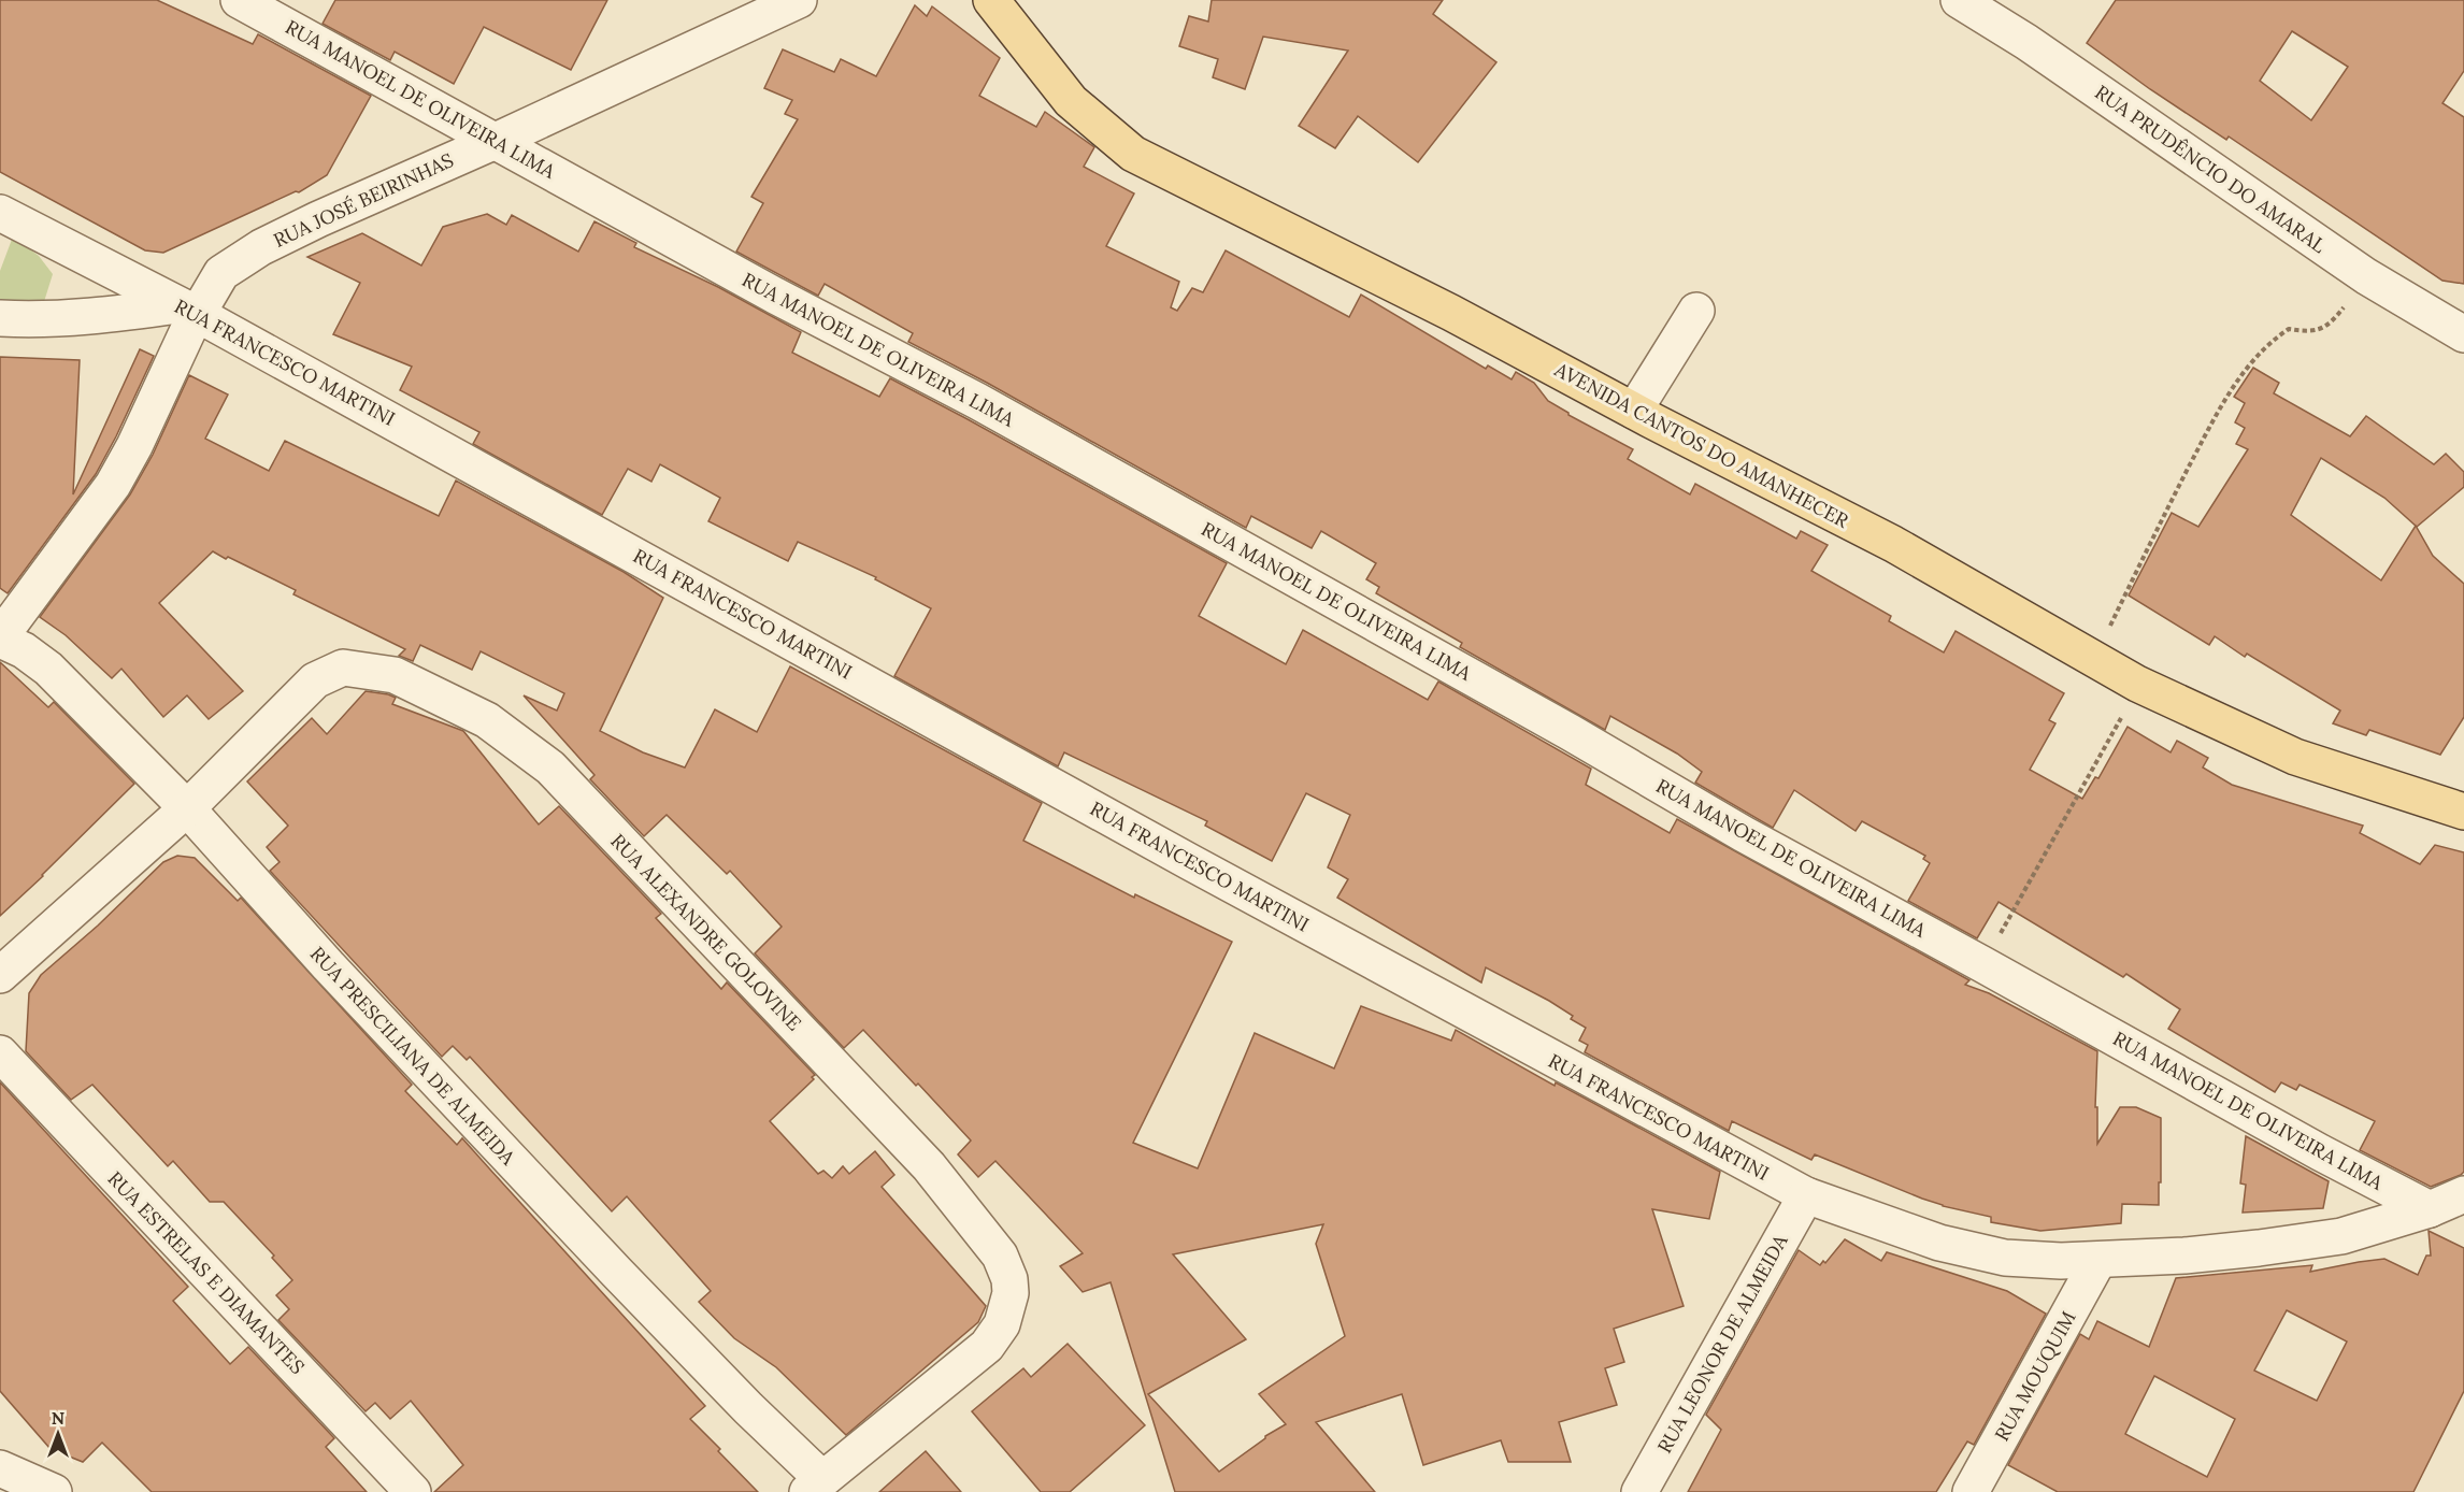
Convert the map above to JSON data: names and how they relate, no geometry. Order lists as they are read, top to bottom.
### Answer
{
  "streets": {
    "main road": ["AVENIDA CANTOS DO AMANHECER"],
    "street": [
      "RUA MANOEL DE OLIVEIRA LIMA",
      "RUA PRUDÊNCIO DO AMARAL",
      "RUA JOSÉ BEIRINHAS",
      "RUA FRANCESCO MARTINI",
      "RUA ALEXANDRE GOLOVINE",
      "RUA PRESCILIANA DE ALMEIDA",
      "RUA ESTRELAS E DIAMANTES",
      "RUA LEONOR DE ALMEIDA",
      "RUA MOUQUIM"
    ]
  },
  "crossings": [
    ["RUA MANOEL DE OLIVEIRA LIMA", "RUA JOSÉ BEIRINHAS"],
    ["RUA MANOEL DE OLIVEIRA LIMA", "RUA FRANCESCO MARTINI"],
    ["RUA JOSÉ BEIRINHAS", "RUA FRANCESCO MARTINI"],
    ["RUA JOSÉ BEIRINHAS", "RUA PRESCILIANA DE ALMEIDA"],
    ["RUA FRANCESCO MARTINI", "RUA LEONOR DE ALMEIDA"],
    ["RUA FRANCESCO MARTINI", "RUA MOUQUIM"],
    ["RUA ALEXANDRE GOLOVINE", "RUA PRESCILIANA DE ALMEIDA"]
  ],
  "north": "top"
}
